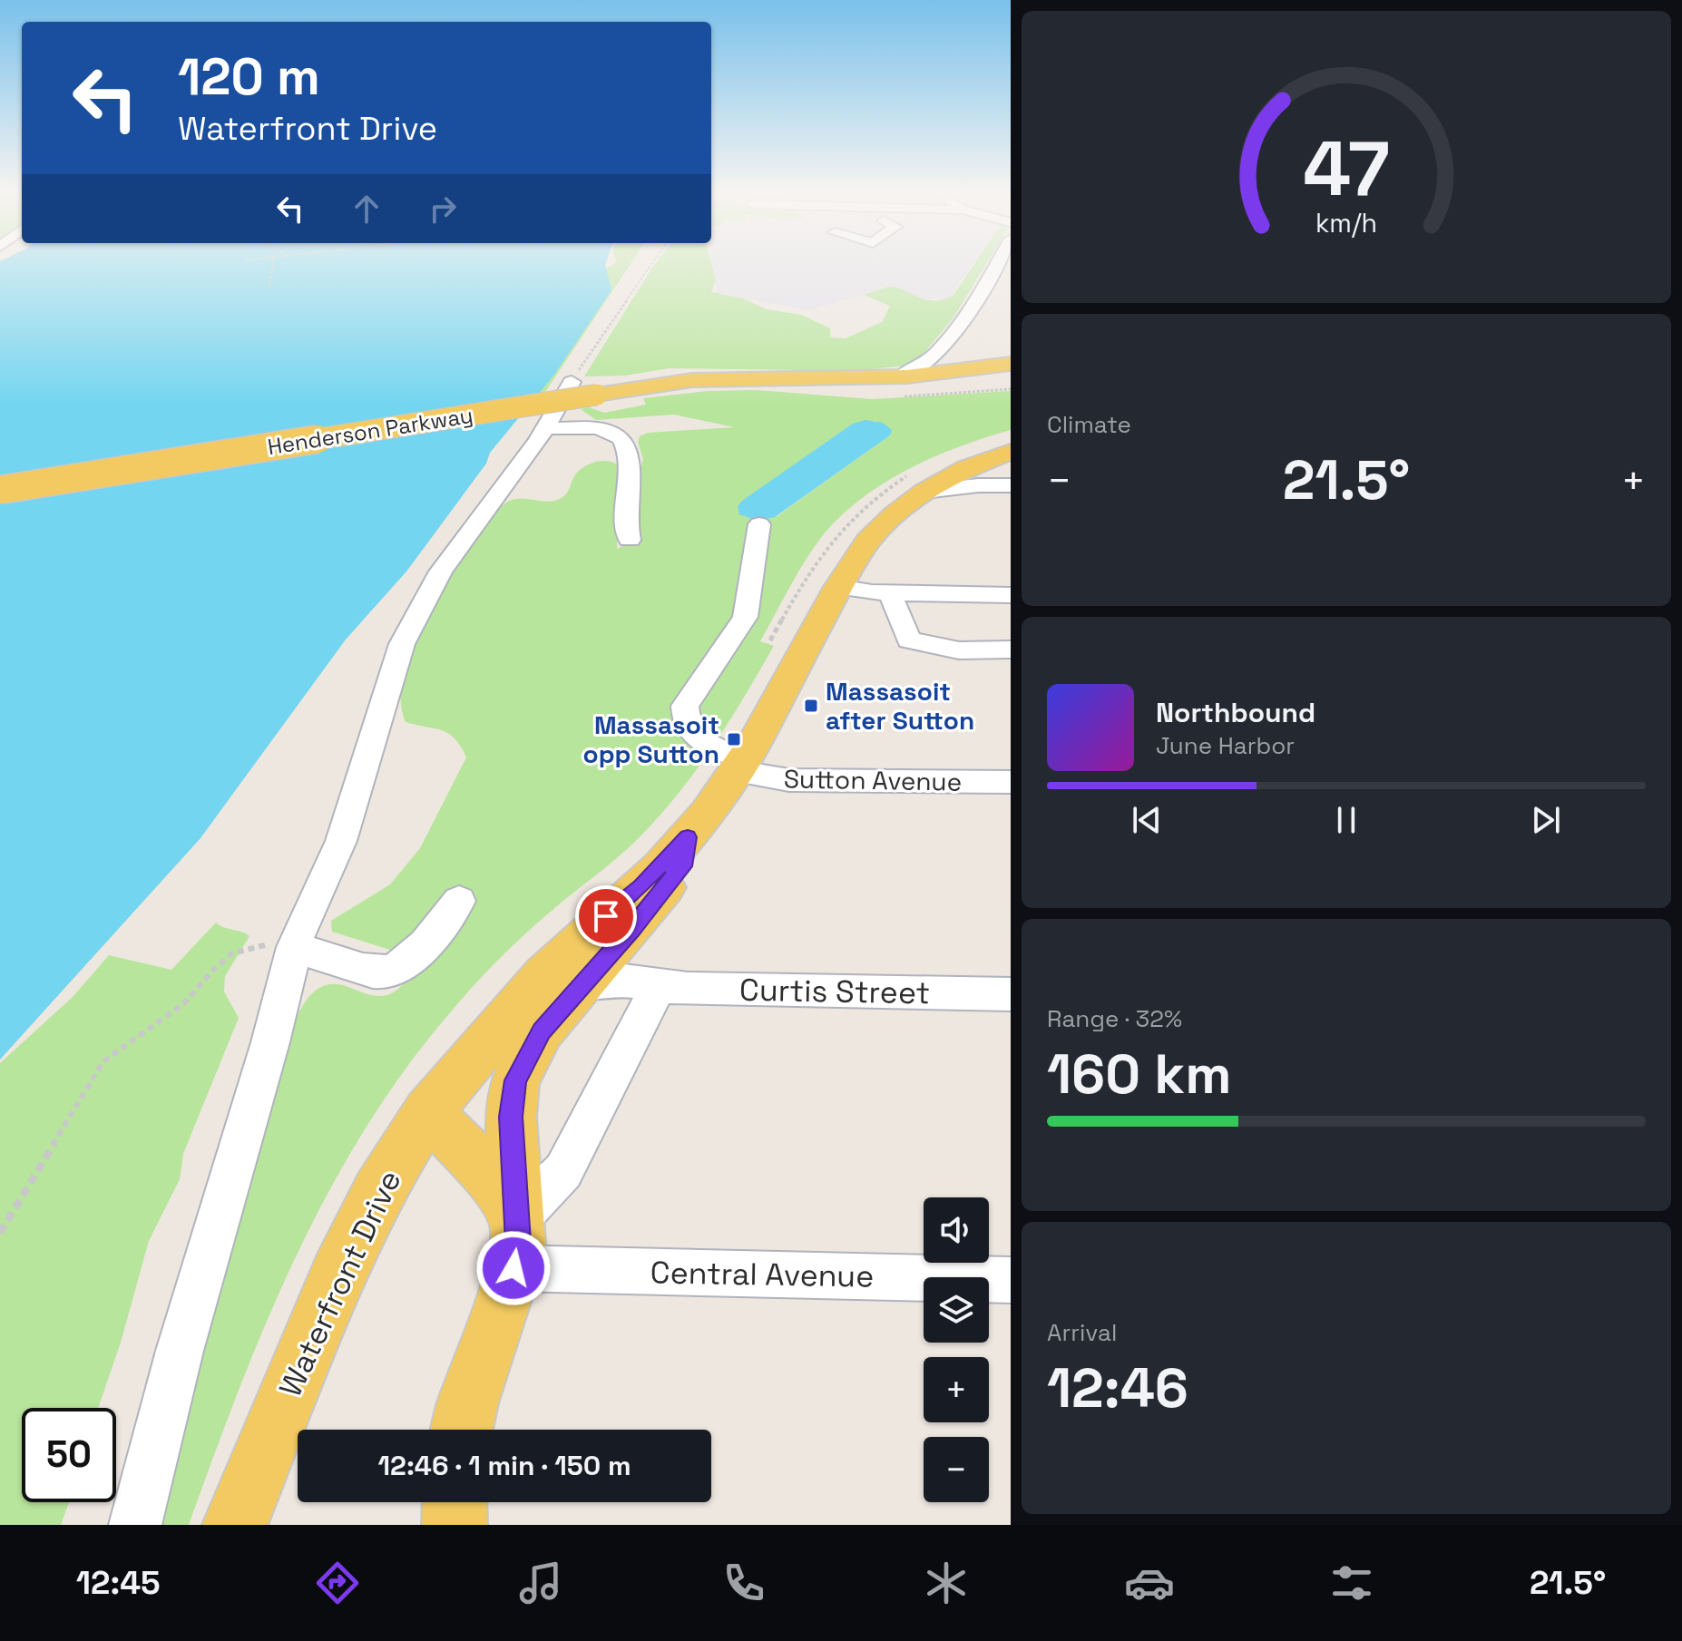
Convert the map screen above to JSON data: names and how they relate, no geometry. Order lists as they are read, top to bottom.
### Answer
{
  "streets": {
    "main road": ["Henderson Parkway", "Waterfront Drive"],
    "street": ["Sutton Avenue", "Curtis Street", "Central Avenue"]
  },
  "crossings": [
    ["Sutton Avenue", "Waterfront Drive"]
  ],
  "places": {
    "transit": ["Massasoit after Sutton", "Massasoit opp Sutton"]
  },
  "page": {
    "turn": ["120 m", "Waterfront Drive"],
    "tile": [
      "Climate",
      ["Range · 32%", "160 km"],
      ["Arrival", "12:46"]
    ],
    "heat": ["−", "21.5°", "+"],
    "song": ["Northbound", "June Harbor"],
    "map_buttons": ["+", "−"],
    "limit": "50",
    "trip": "12:46 · 1 min · 150 m",
    "tabs": ["12:45", "21.5°"],
    "gauge": ["47", "km/h"]
  }
}
